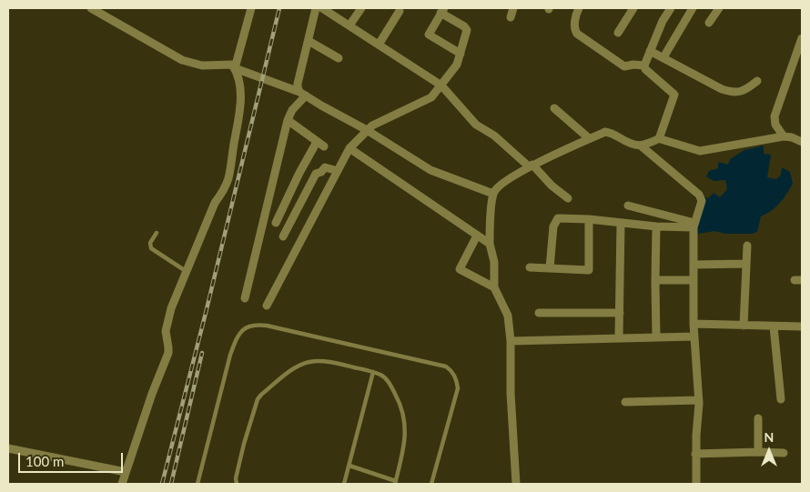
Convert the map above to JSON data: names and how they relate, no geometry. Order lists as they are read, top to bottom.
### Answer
{
  "scale_bar": "100 m",
  "north": "top"
}
